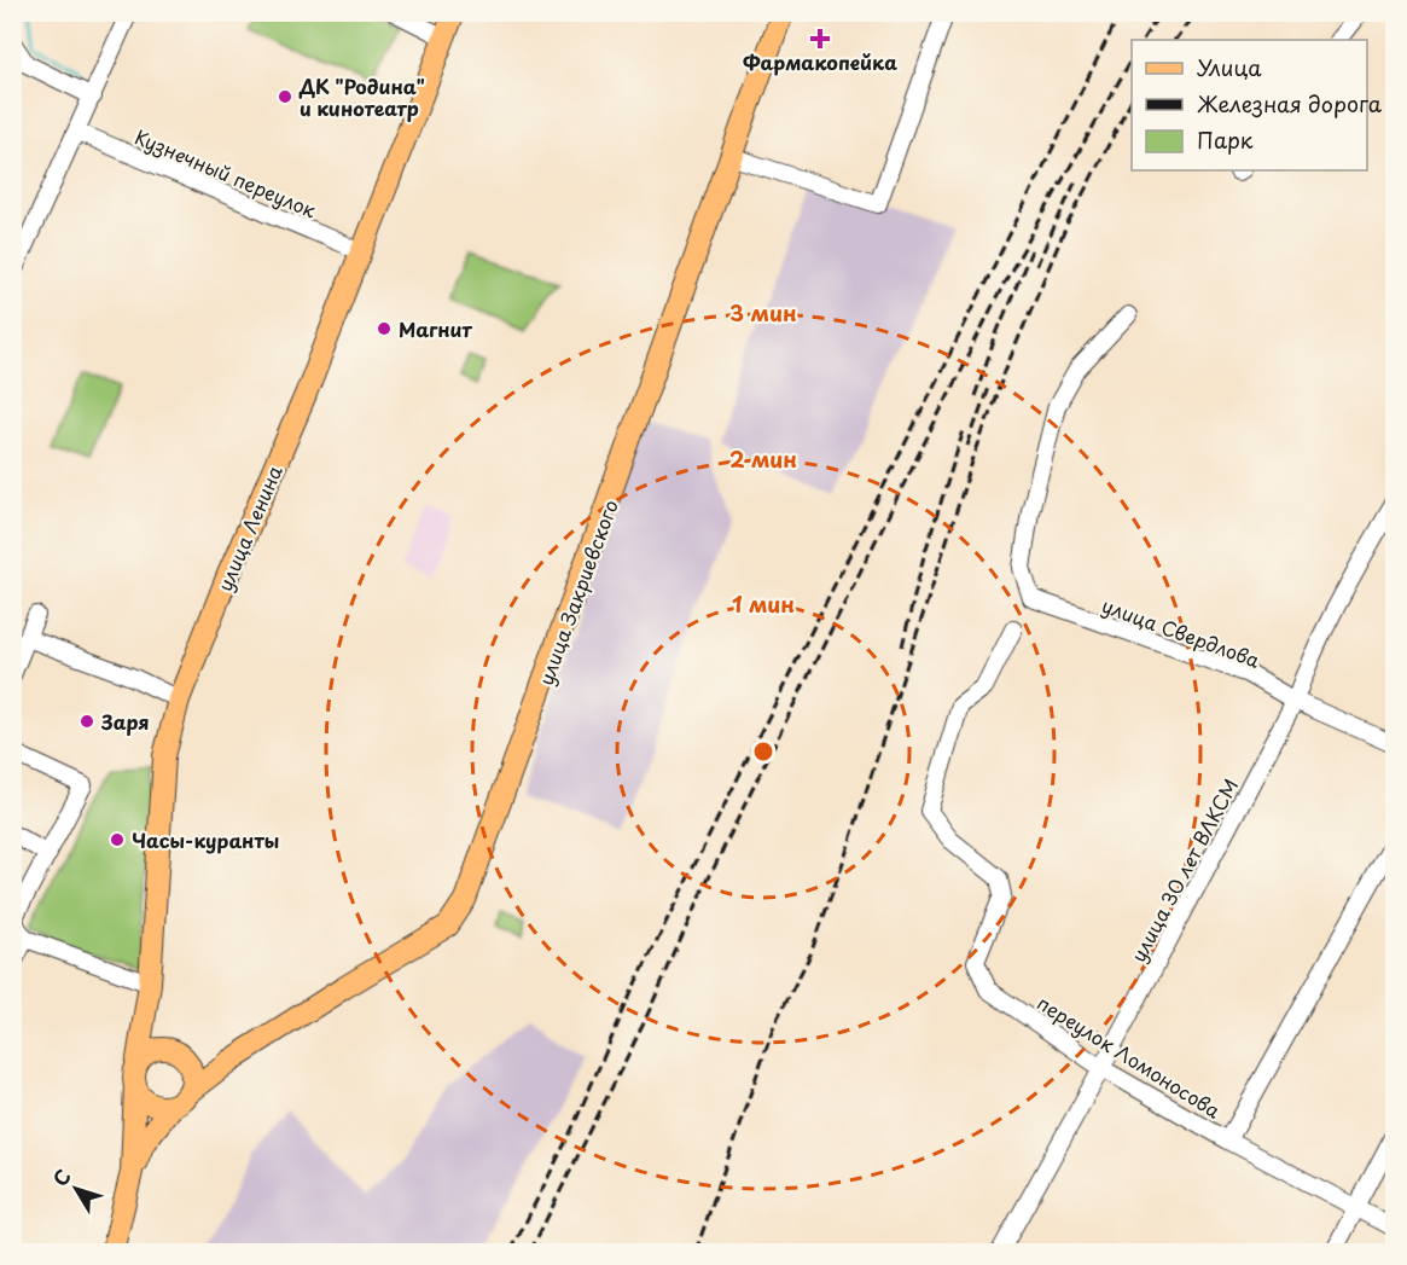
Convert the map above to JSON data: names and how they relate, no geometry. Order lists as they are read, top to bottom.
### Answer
{
  "streets": {
    "main road": ["улица Ленина", "улица Закриевского"],
    "street": [
      "Кузнечный переулок",
      "улица Свердлова",
      "улица 30 лет ВЛКСМ",
      "переулок Ломоносова"
    ]
  },
  "crossings": [
    ["Кузнечный переулок", "улица Ленина"],
    ["улица Ленина", "улица Закриевского"],
    ["улица Свердлова", "улица 30 лет ВЛКСМ"],
    ["улица 30 лет ВЛКСМ", "переулок Ломоносова"]
  ],
  "places": {
    "health": ["Фармакопейка"],
    "other": [
      "ДК \"Родина\" и кинотеатр",
      "Магнит",
      "Заря",
      "Часы-куранты"
    ]
  },
  "legend": ["Улица", "Железная дорога", "Парк"],
  "north": "top left",
  "rings": ["3 мин", "2 мин", "1 мин"]
}
